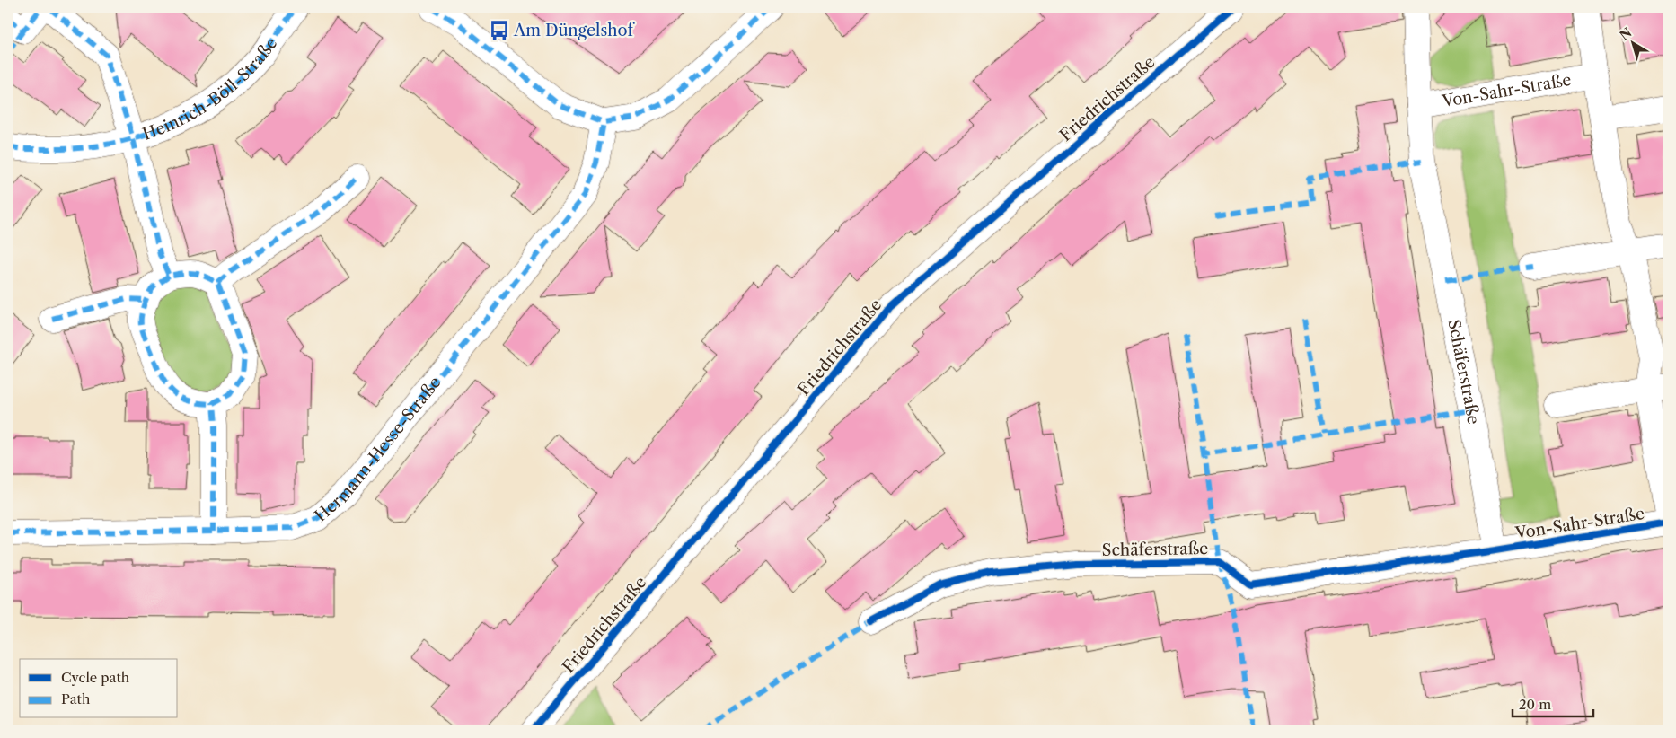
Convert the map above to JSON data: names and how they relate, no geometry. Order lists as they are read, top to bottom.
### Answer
{
  "streets": {
    "street": [
      "Heinrich-Böll-Straße",
      "Von-Sahr-Straße",
      "Friedrichstraße",
      "Schäferstraße",
      "Hermann-Hesse-Straße"
    ]
  },
  "crossings": [
    ["Von-Sahr-Straße", "Schäferstraße"]
  ],
  "places": {
    "bus stop": ["Am Düngelshof"]
  },
  "legend": ["Cycle path", "Path"],
  "scale_bar": "20 m",
  "north": "top left"
}
